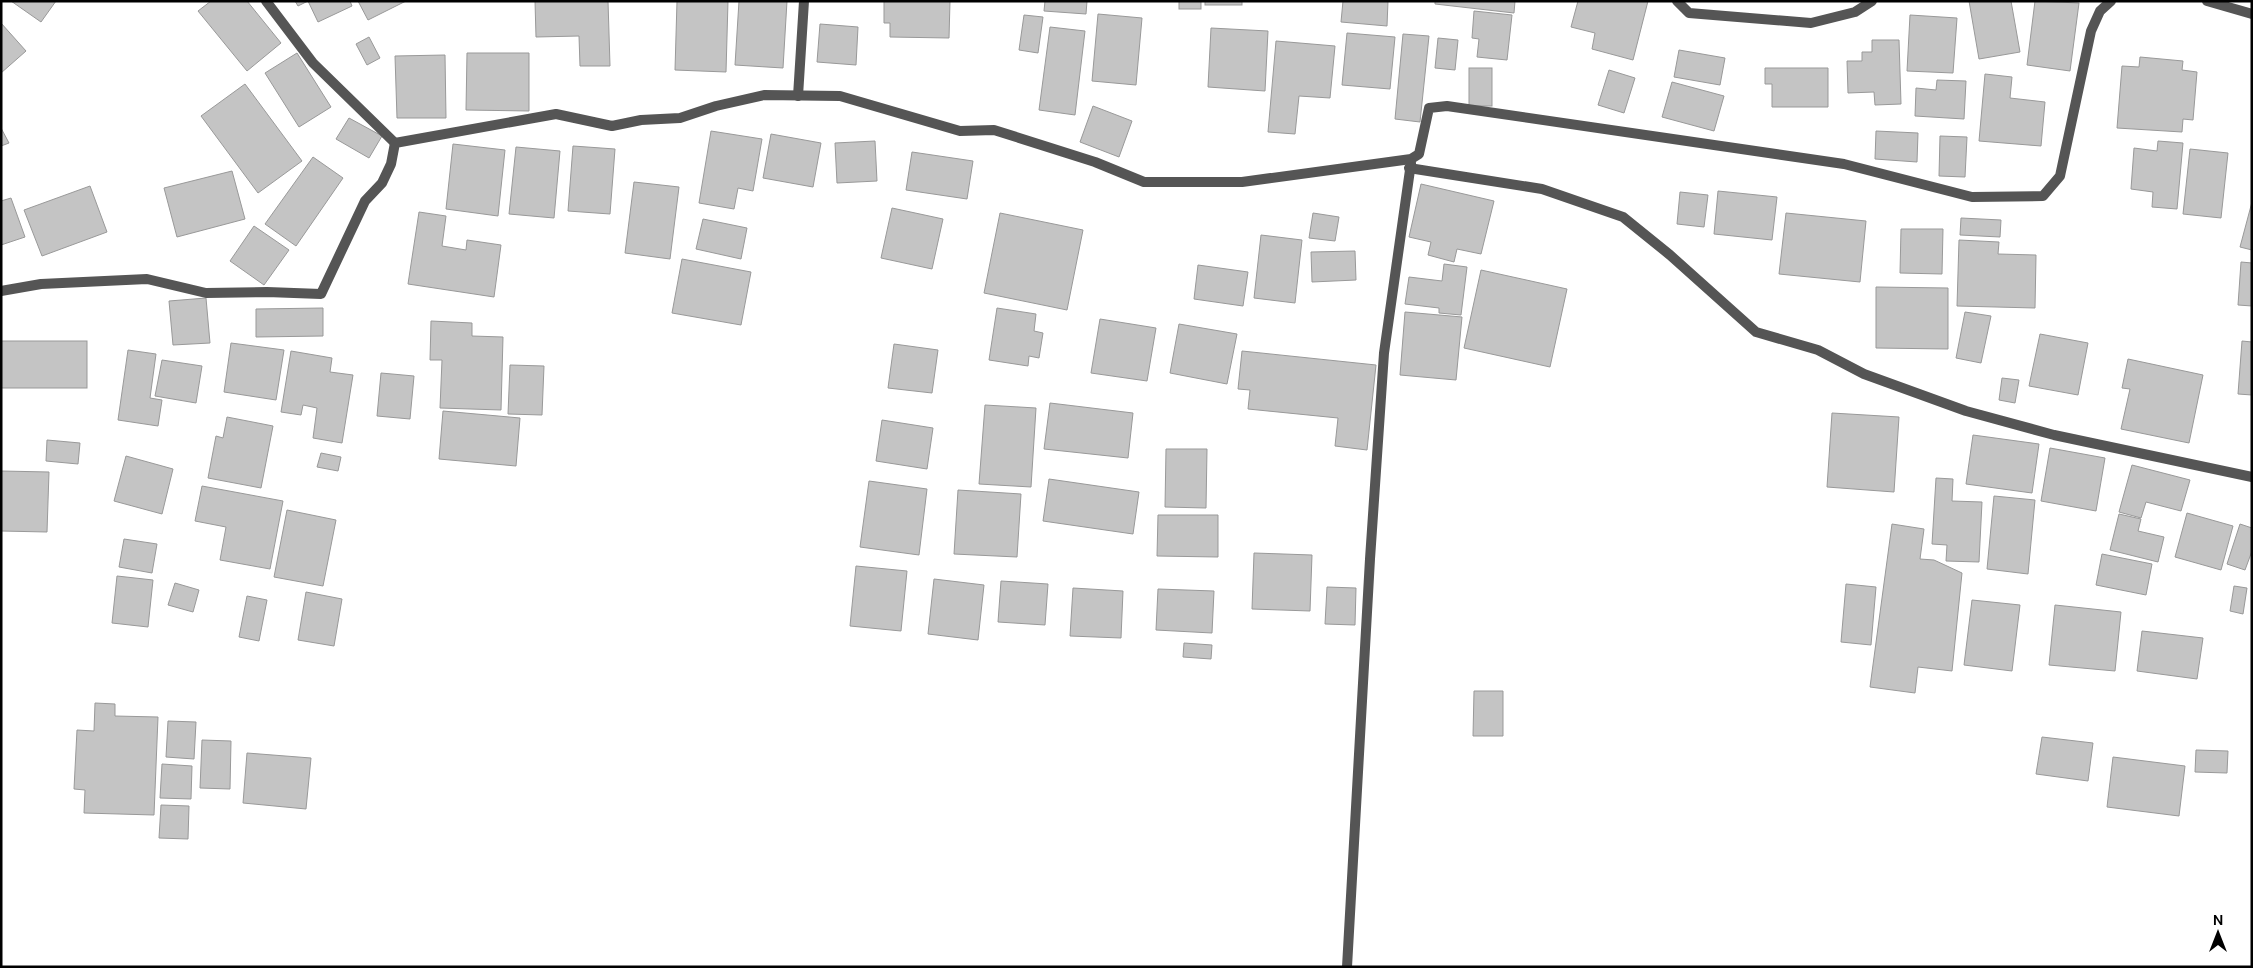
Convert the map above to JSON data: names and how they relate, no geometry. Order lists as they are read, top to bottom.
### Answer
{
  "north": "top"
}
